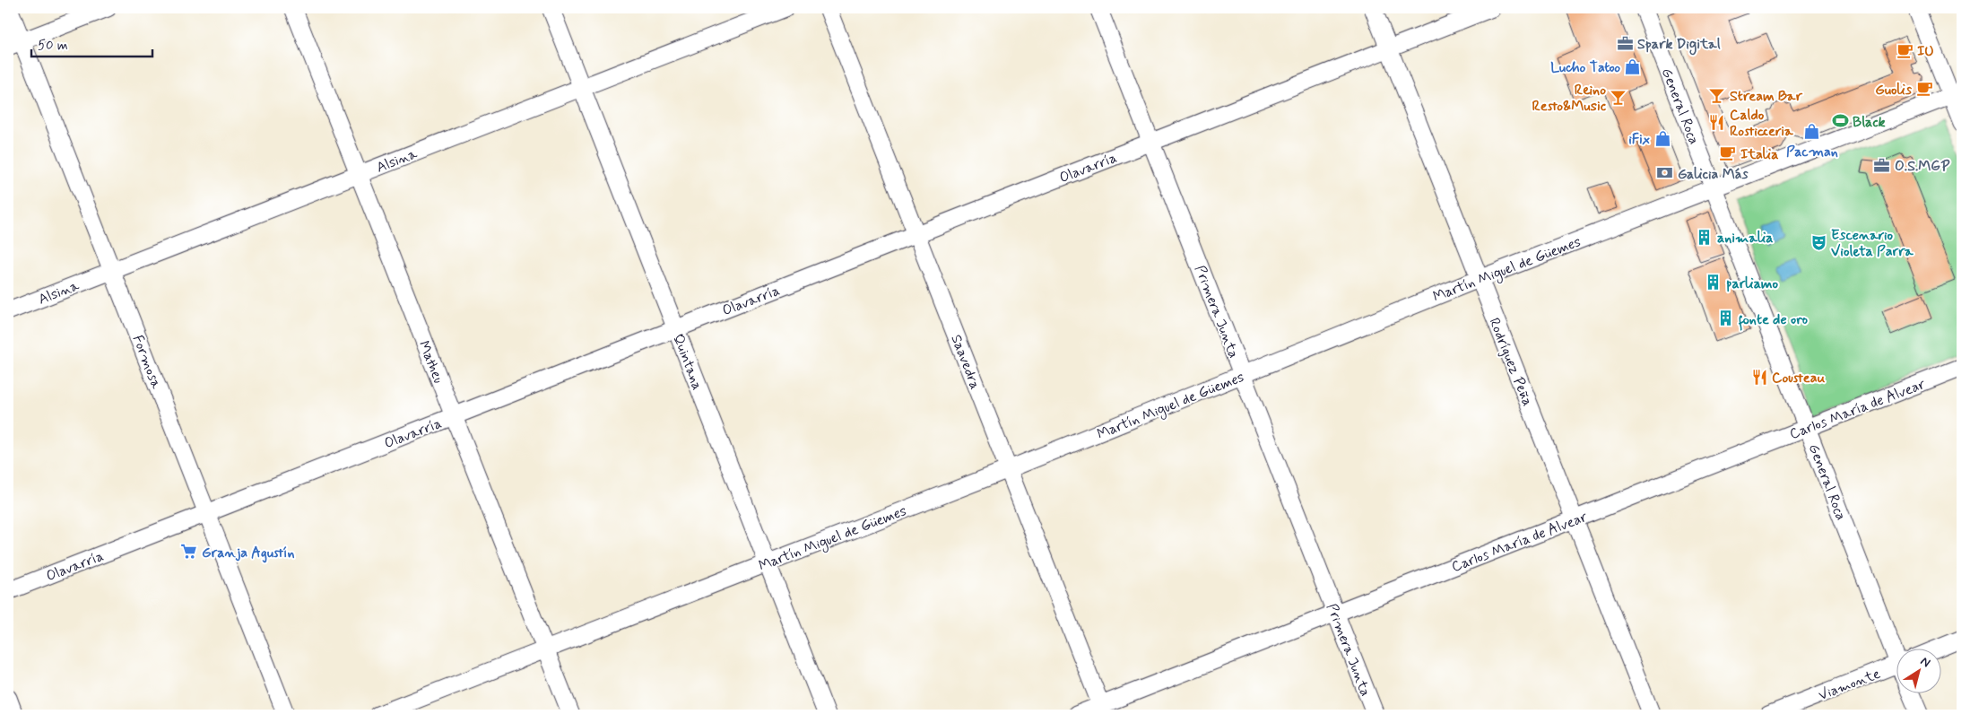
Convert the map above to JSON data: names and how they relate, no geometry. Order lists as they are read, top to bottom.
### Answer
{
  "streets": {
    "street": [
      "General Roca",
      "Alsina",
      "Olavarría",
      "Martín Miguel de Güemes",
      "Primera Junta",
      "Formosa",
      "Matheu",
      "Quintana",
      "Saavedra",
      "Rodríguez Peña",
      "Carlos María de Alvear",
      "Viamonte"
    ]
  },
  "crossings": [
    ["General Roca", "Martín Miguel de Güemes"],
    ["General Roca", "Carlos María de Alvear"],
    ["Alsina", "Formosa"],
    ["Alsina", "Matheu"],
    ["Alsina", "Quintana"],
    ["Olavarría", "Primera Junta"],
    ["Olavarría", "Formosa"],
    ["Olavarría", "Matheu"],
    ["Olavarría", "Quintana"],
    ["Olavarría", "Saavedra"],
    ["Olavarría", "Rodríguez Peña"],
    ["Martín Miguel de Güemes", "Primera Junta"],
    ["Martín Miguel de Güemes", "Matheu"],
    ["Martín Miguel de Güemes", "Quintana"],
    ["Martín Miguel de Güemes", "Saavedra"],
    ["Martín Miguel de Güemes", "Rodríguez Peña"],
    ["Primera Junta", "Carlos María de Alvear"],
    ["Saavedra", "Carlos María de Alvear"],
    ["Rodríguez Peña", "Carlos María de Alvear"]
  ],
  "places": {
    "office": ["Spark Digital", "O.S.MGP"],
    "cafe": ["IU", "Guolis", "Italia"],
    "shop": ["Lucho Tatoo", "Pacman", "iFix"],
    "bar": ["Stream Bar", "Reino Resto&Music"],
    "sports": ["Black"],
    "restaurant": ["Caldo Rosticceria", "Cousteau"],
    "bank": ["Galicia Más"],
    "building": ["animalia", "parliamo", "fonte de oro"],
    "theatre": ["Escenario Violeta Parra"],
    "supermarket": ["Granja Agustín"]
  },
  "scale_bar": "50 m",
  "north": "top right"
}
